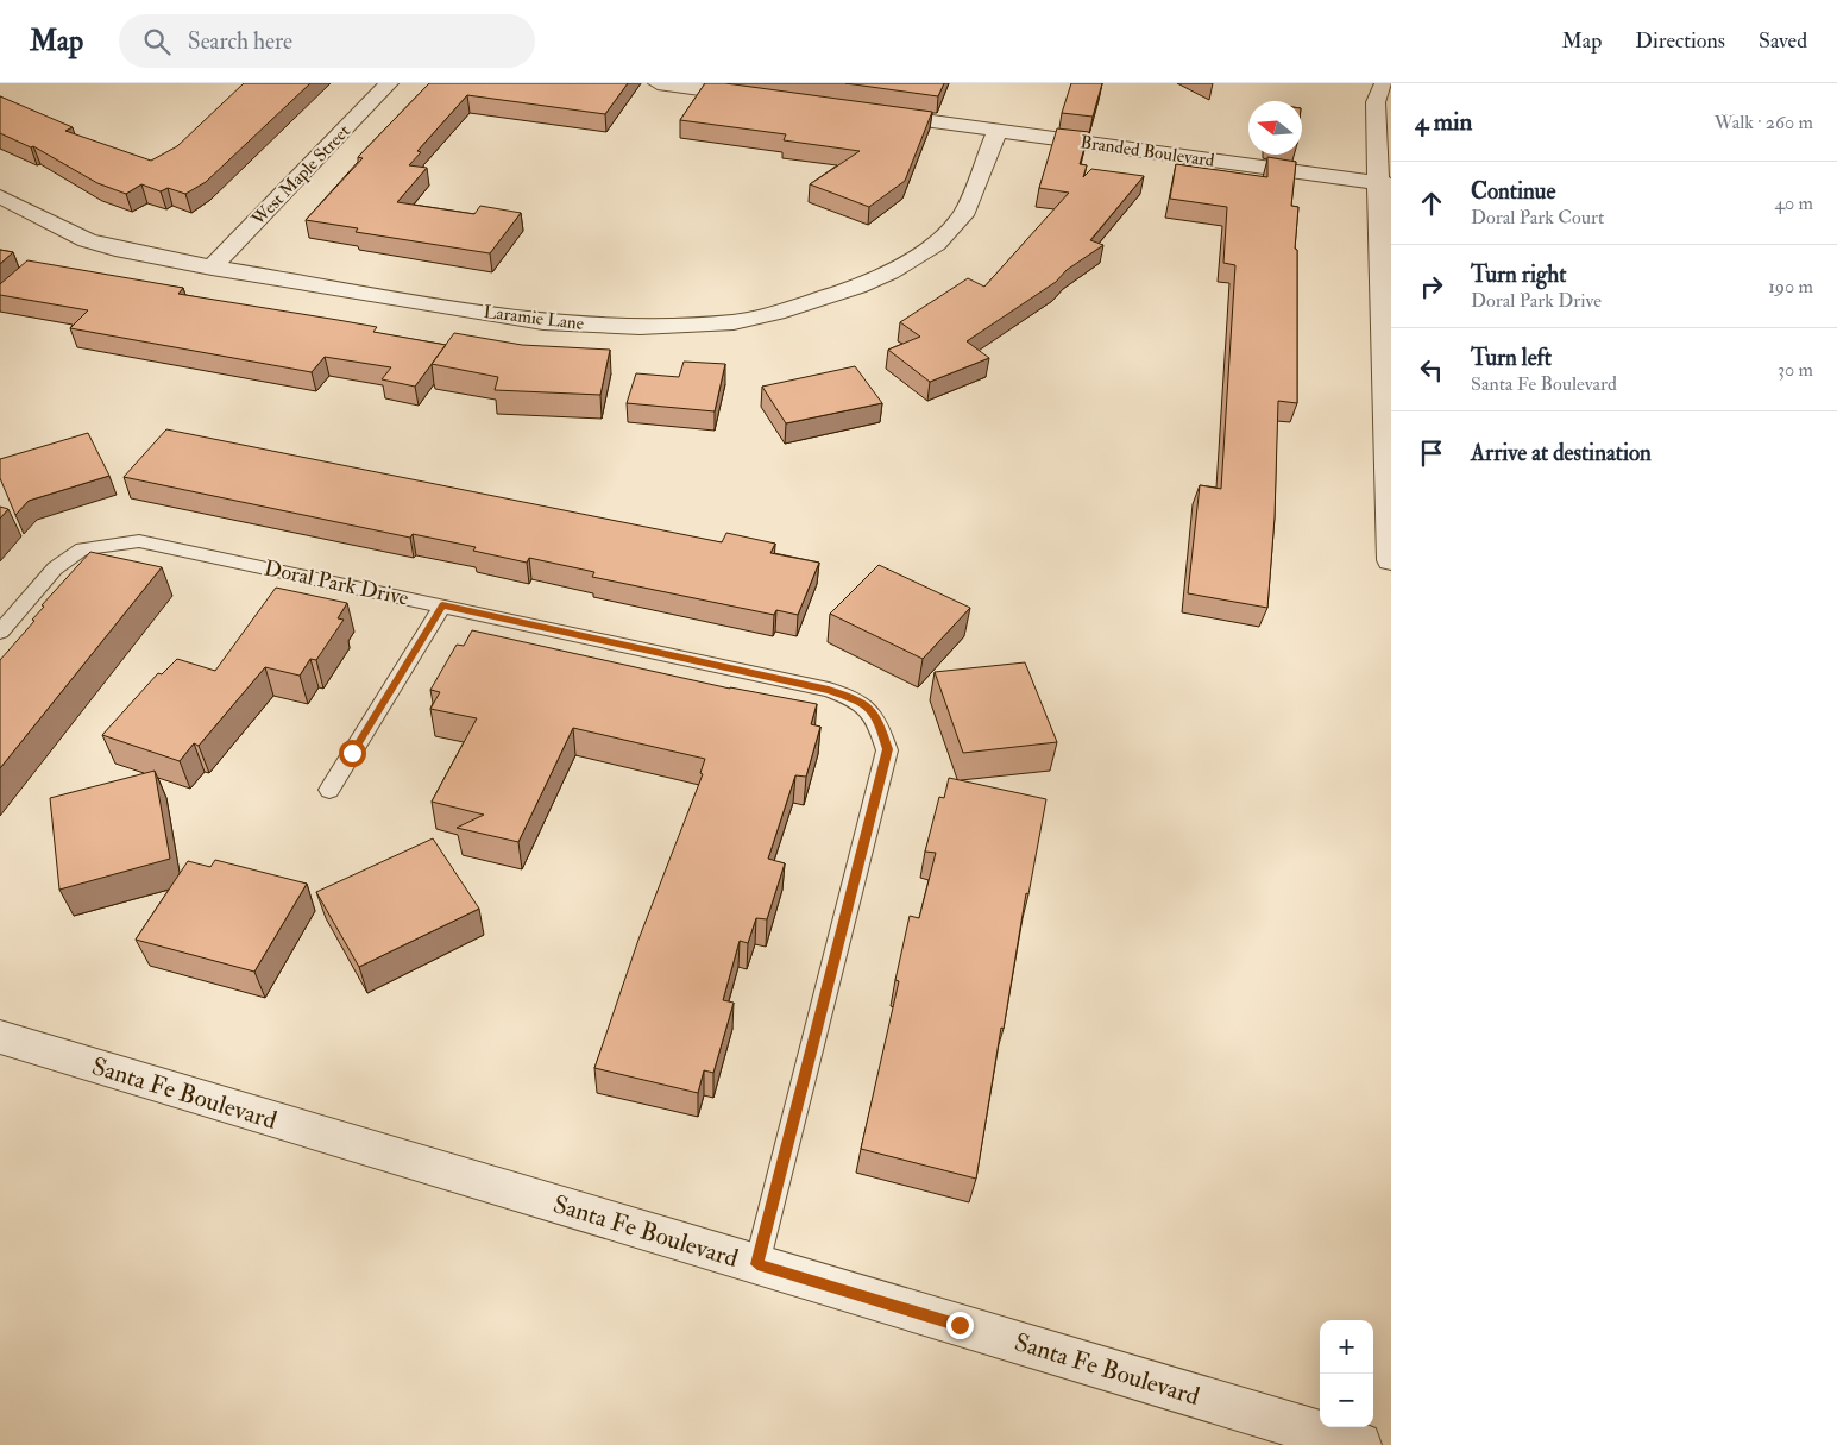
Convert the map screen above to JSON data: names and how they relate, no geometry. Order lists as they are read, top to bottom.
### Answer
{
  "streets": {
    "street": [
      "Branded Boulevard",
      "West Maple Street",
      "Laramie Lane",
      "Santa Fe Boulevard"
    ],
    "lane": ["Doral Park Drive"]
  },
  "crossings": [
    ["Branded Boulevard", "Laramie Lane"],
    ["West Maple Street", "Laramie Lane"],
    ["Doral Park Drive", "Santa Fe Boulevard"]
  ],
  "north": "left",
  "page": {
    "header": "Map",
    "search": "Search here",
    "nav": ["Map", "Directions", "Saved"],
    "heading": ["4 min", "Walk · 260 m"],
    "list": [
      ["Continue", "Doral Park Court", "40 m"],
      ["Turn right", "Doral Park Drive", "190 m"],
      ["Turn left", "Santa Fe Boulevard", "30 m"],
      "Arrive at destination"
    ],
    "map_buttons": ["+", "−"]
  }
}
